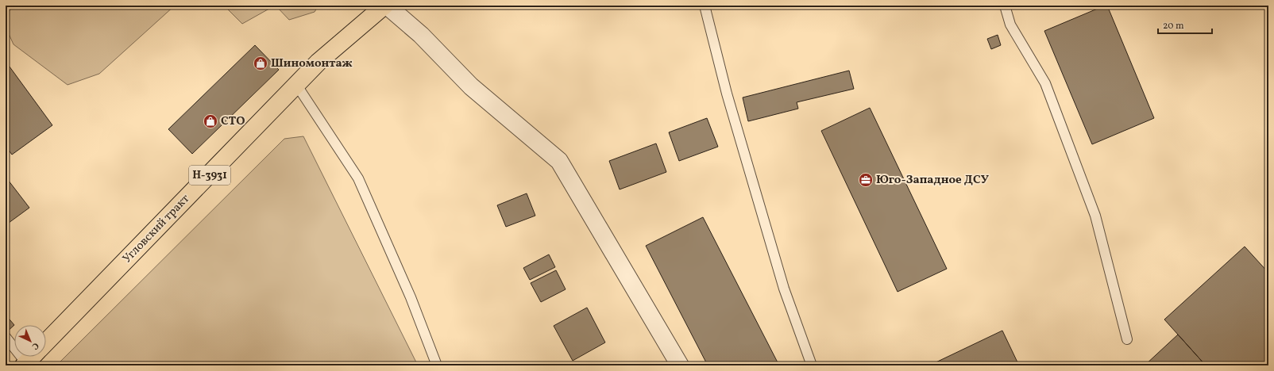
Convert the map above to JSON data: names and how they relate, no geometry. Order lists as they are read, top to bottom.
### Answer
{
  "streets": {
    "highway": ["Н-3931", "Угловский тракт"]
  },
  "places": {
    "shop": ["Шиномонтаж", "СТО"],
    "office": ["Юго-Западное ДСУ"]
  },
  "scale_bar": "20 m",
  "north": "bottom right"
}
